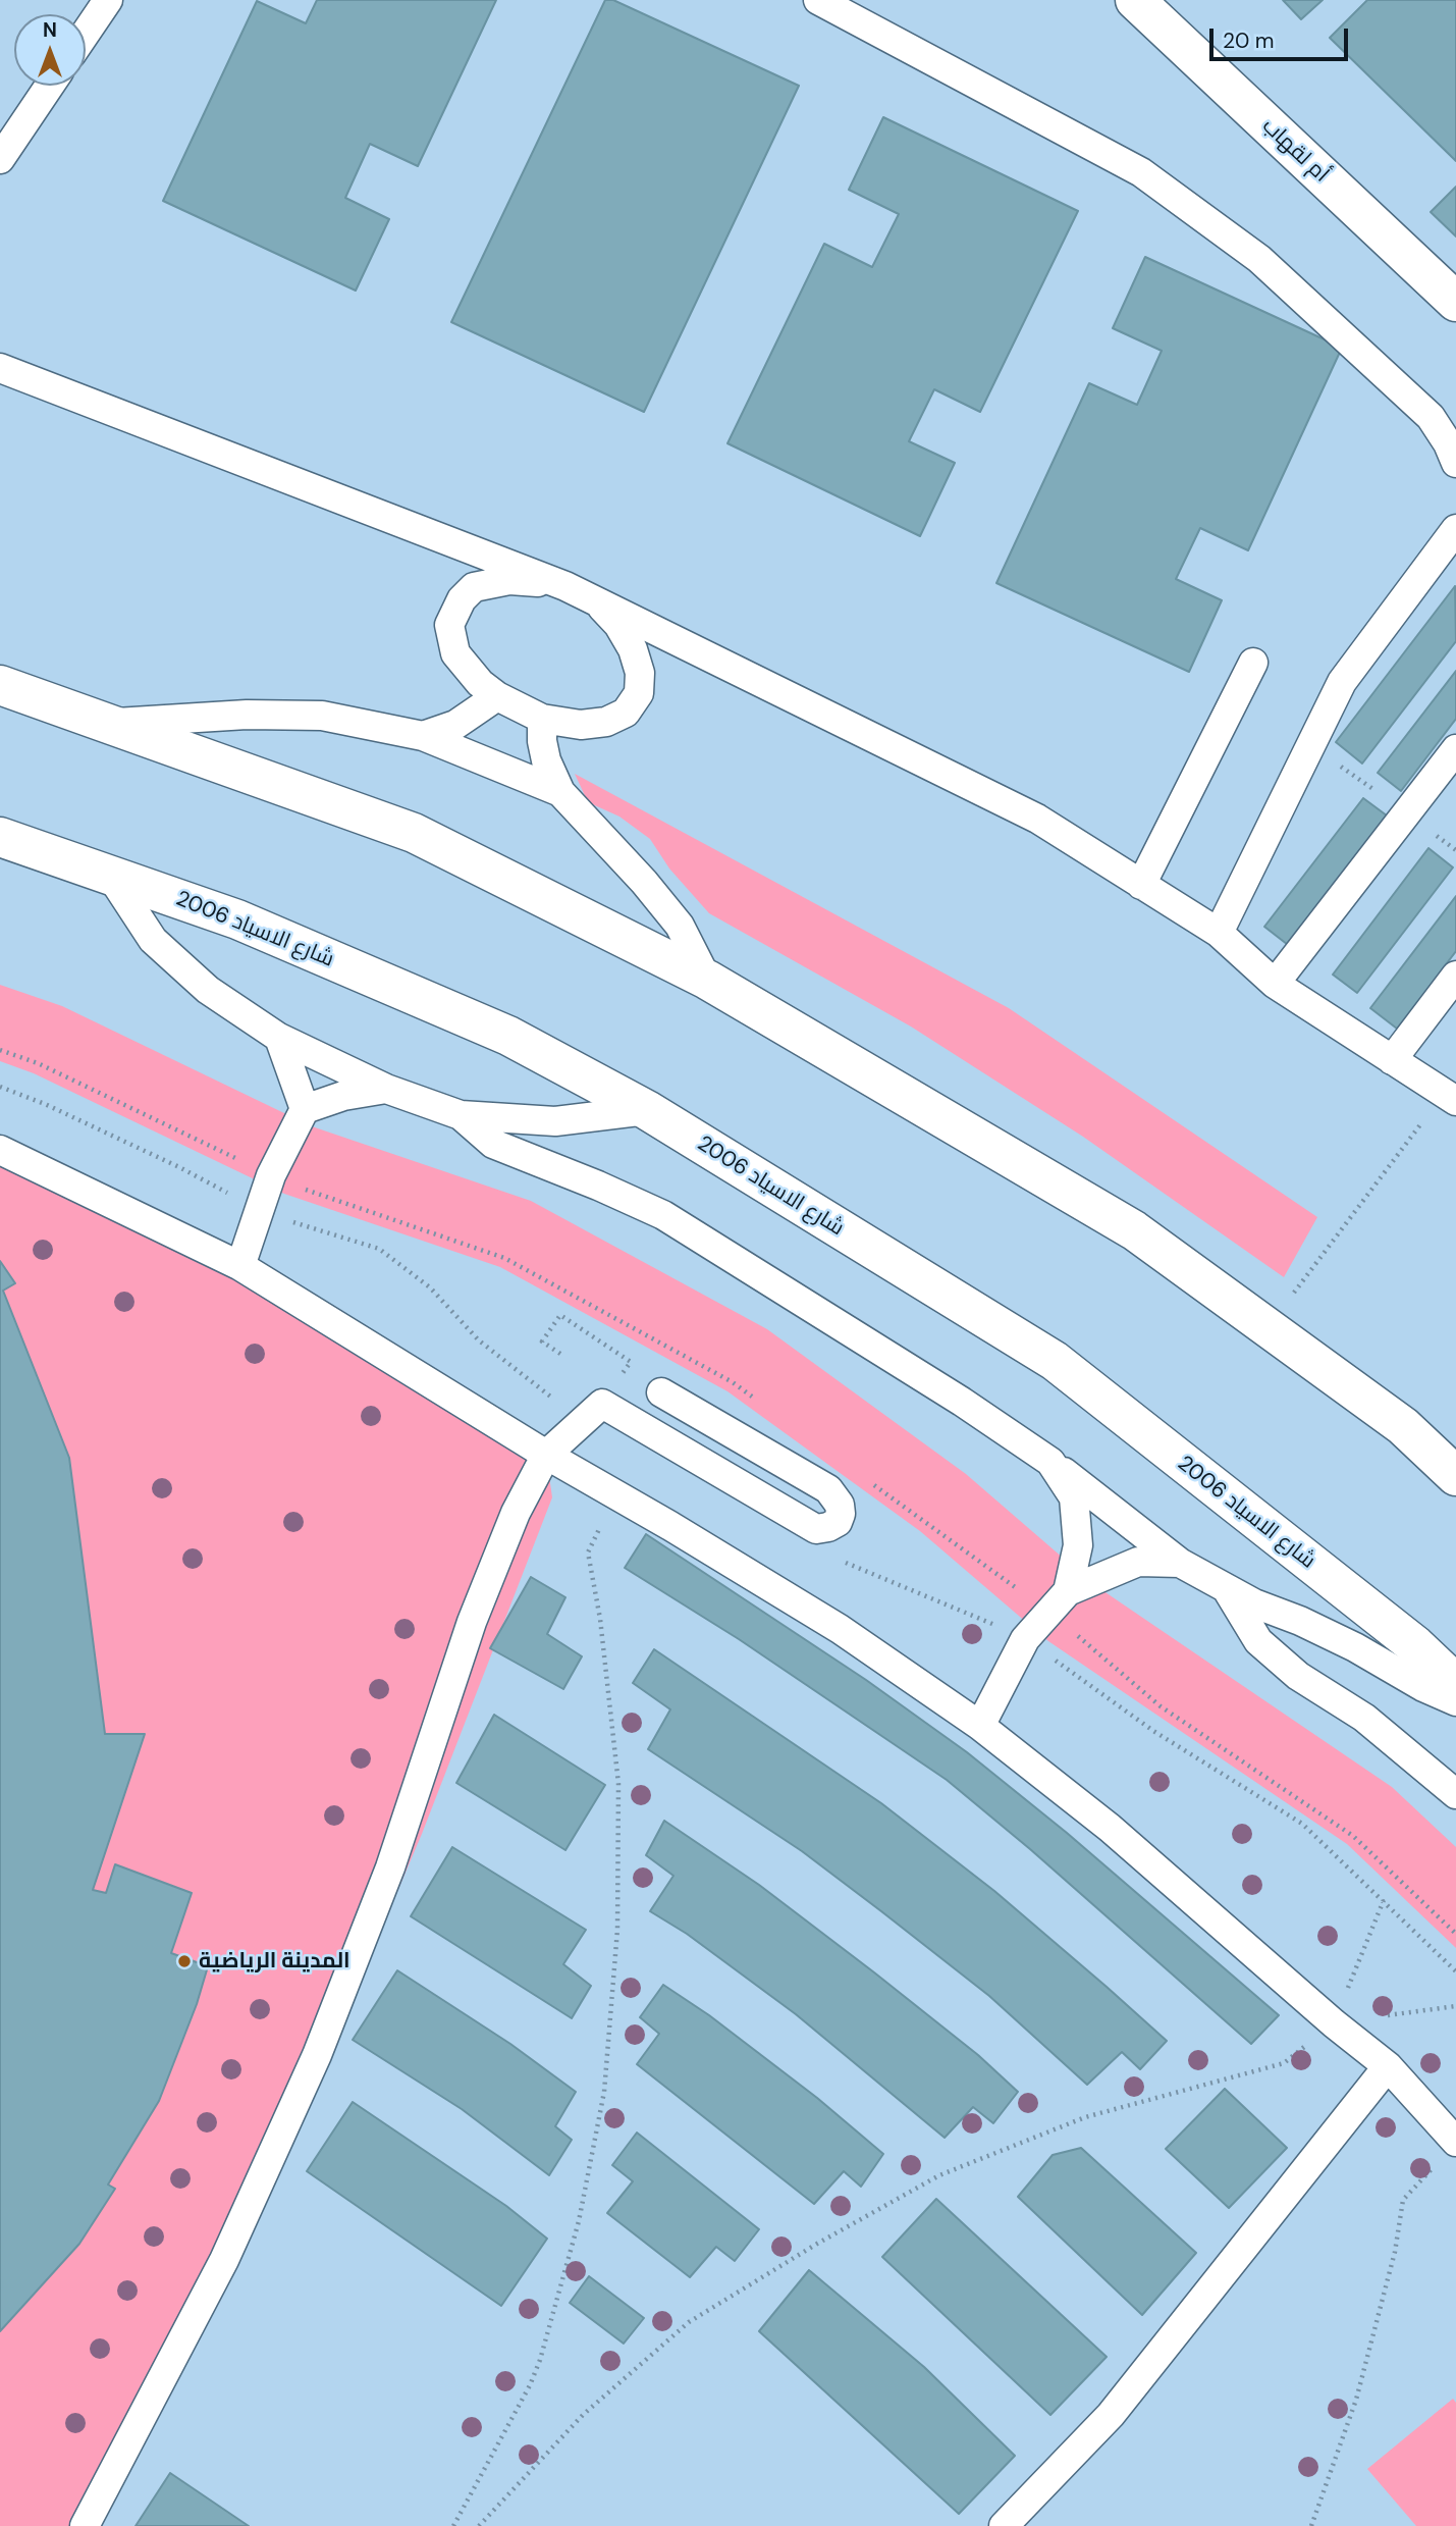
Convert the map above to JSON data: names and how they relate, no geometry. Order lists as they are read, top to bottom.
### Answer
{
  "streets": {
    "main road": ["أم لقهاب", "شارع الاسياد 2006"]
  },
  "places": ["المدينة الرياضية"],
  "scale_bar": "20 m",
  "north": "top"
}
